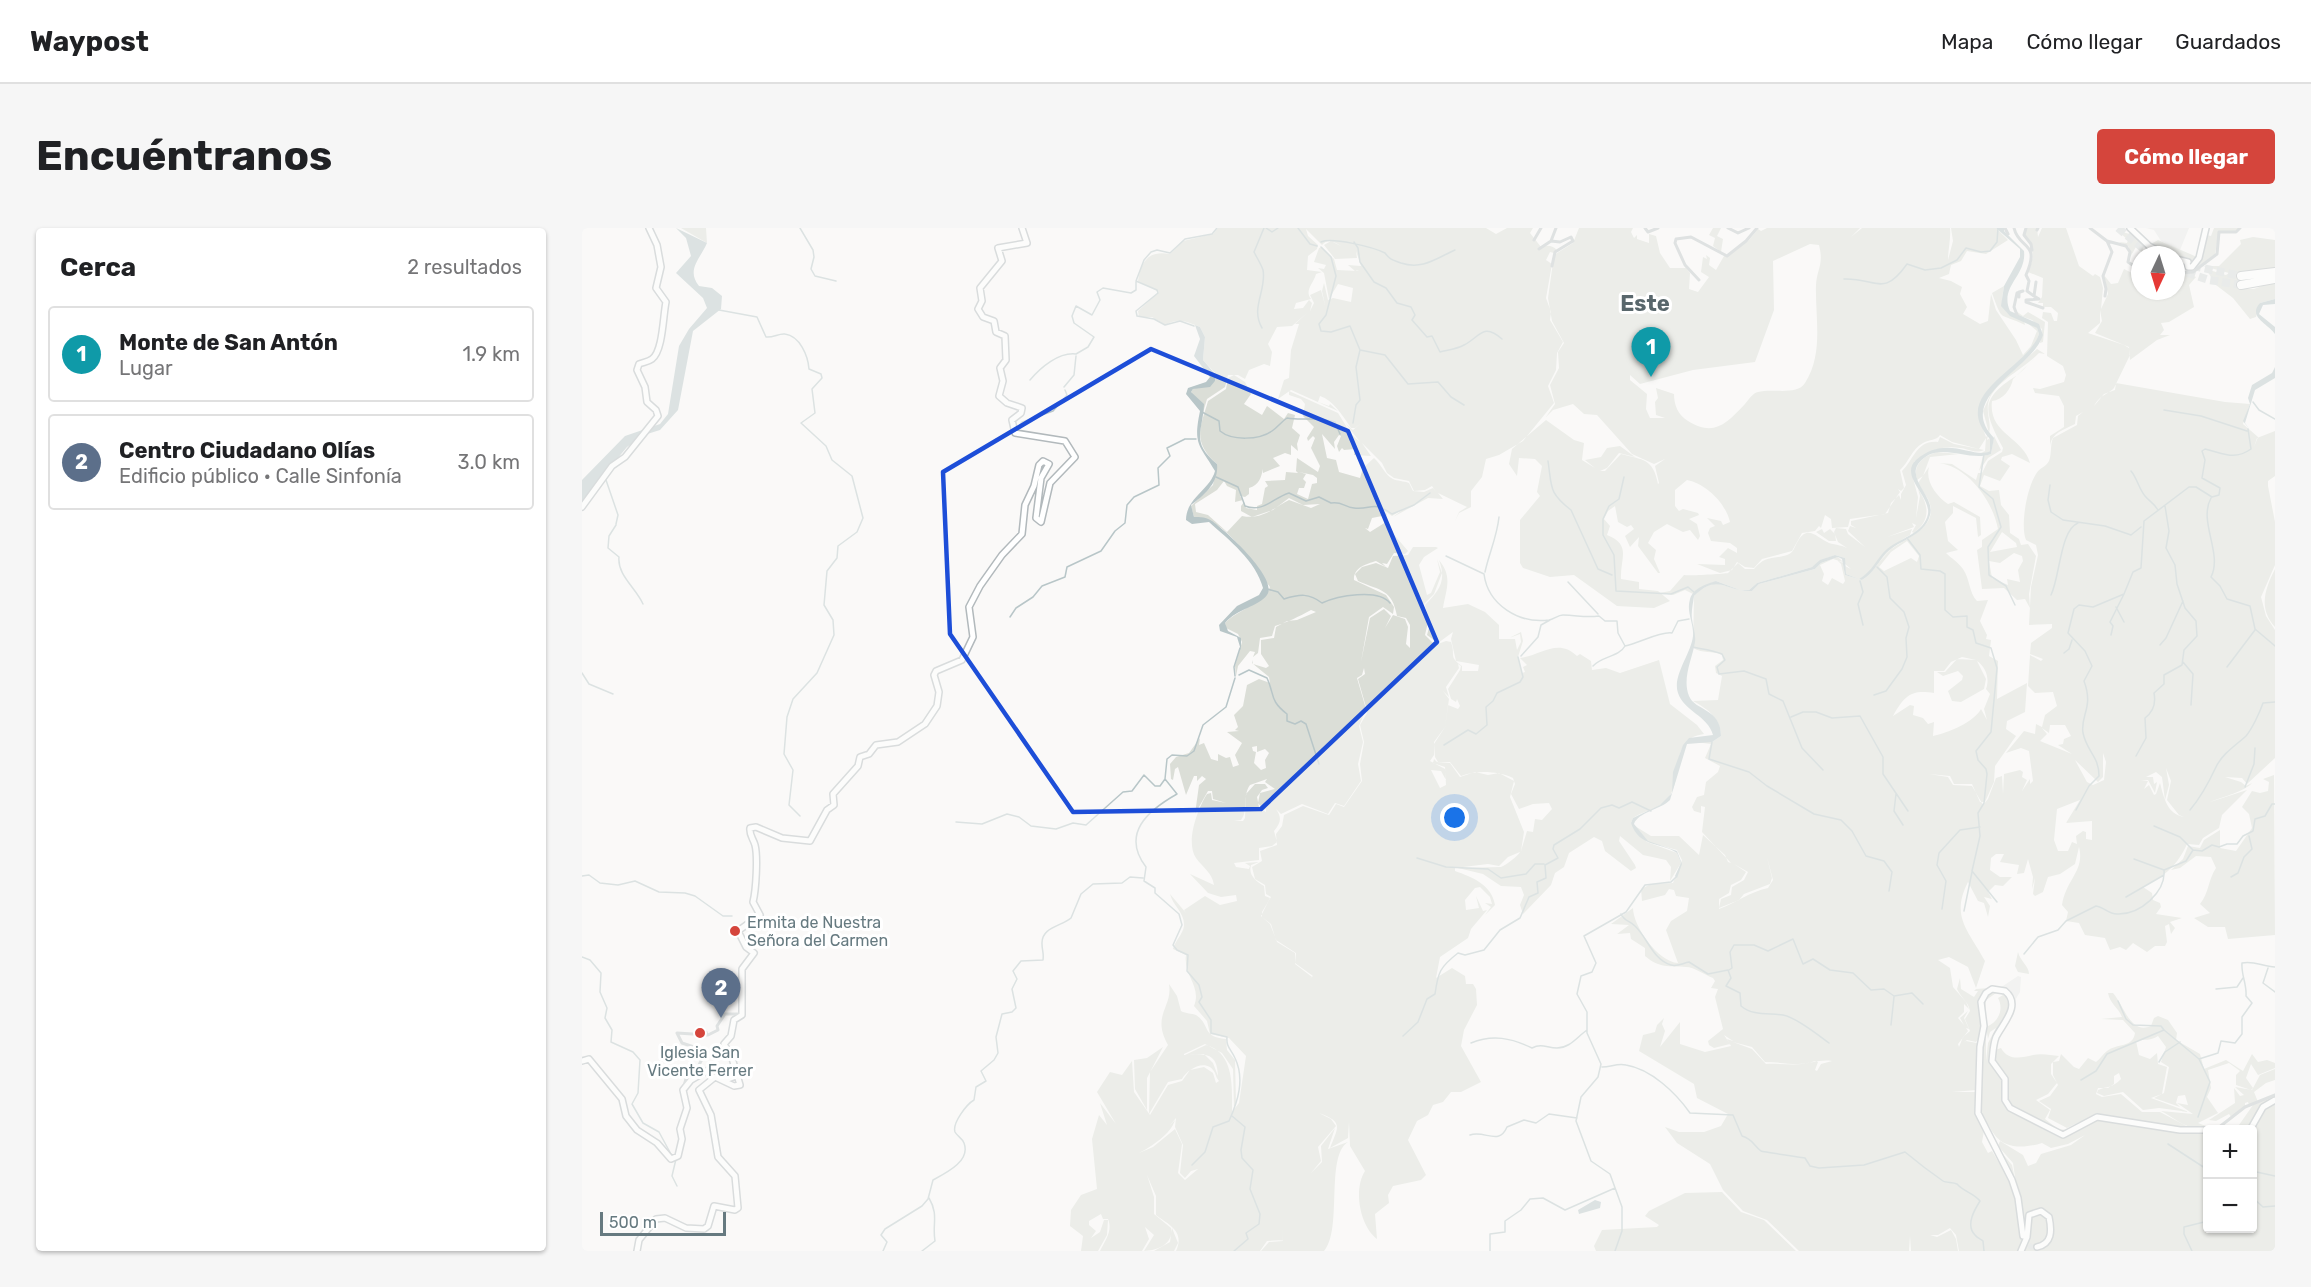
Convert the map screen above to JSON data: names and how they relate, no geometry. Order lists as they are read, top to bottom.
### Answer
{
  "districts": ["Este"],
  "places": ["Ermita de Nuestra Señora del Carmen", "Iglesia San Vicente Ferrer"],
  "scale_bar": "500 m",
  "north": "bottom",
  "page": {
    "header": "Waypost",
    "nav": ["Mapa", "Cómo llegar", "Guardados"],
    "buttons": "Cómo llegar",
    "title": "Encuéntranos",
    "heading": ["Cerca", "2 resultados"],
    "list": [
      {
        "mark": "1",
        "name": "Monte de San Antón",
        "note": "Lugar",
        "value": "1.9 km"
      },
      {
        "mark": "2",
        "name": "Centro Ciudadano Olías",
        "note": "Edificio público · Calle Sinfonía",
        "value": "3.0 km"
      }
    ],
    "pins": ["1", "2"],
    "map_buttons": ["+", "−"],
    "scale": "500 m"
  }
}
